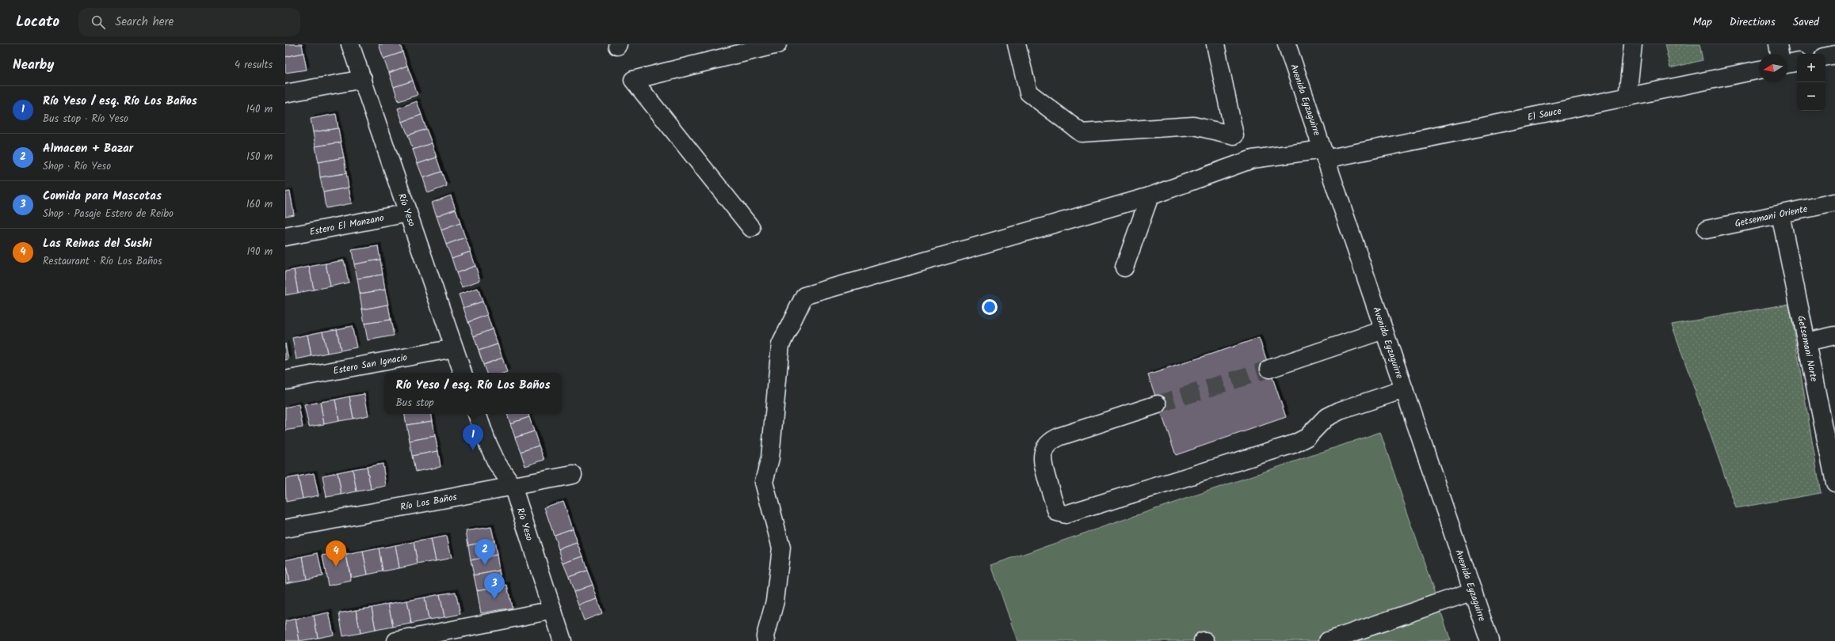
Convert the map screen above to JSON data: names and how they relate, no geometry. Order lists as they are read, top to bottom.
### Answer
{
  "streets": {
    "street": [
      "Avenida Eyzaguirre",
      "El Sauce",
      "Río Yeso",
      "Getsemani Oriente",
      "Estero El Manzano",
      "Getsemani Norte",
      "Estero San Ignacio",
      "Río Los Baños"
    ]
  },
  "crossings": [
    ["Avenida Eyzaguirre", "El Sauce"],
    ["Río Yeso", "Estero El Manzano"],
    ["Río Yeso", "Estero San Ignacio"],
    ["Río Yeso", "Río Los Baños"],
    ["Getsemani Oriente", "Getsemani Norte"]
  ],
  "north": "left",
  "page": {
    "header": "Locato",
    "search": "Search here",
    "nav": ["Map", "Directions", "Saved"],
    "heading": ["Nearby", "4 results"],
    "map_buttons": ["+", "−"],
    "list": [
      {
        "mark": "1",
        "name": "Río Yeso / esq. Río Los Baños",
        "note": "Bus stop · Río Yeso",
        "value": "140 m"
      },
      {
        "mark": "2",
        "name": "Almacen + Bazar",
        "note": "Shop · Río Yeso",
        "value": "150 m"
      },
      {
        "mark": "3",
        "name": "Comida para Mascotas",
        "note": "Shop · Pasaje Estero de Reibo",
        "value": "160 m"
      },
      {
        "mark": "4",
        "name": "Las Reinas del Sushi",
        "note": "Restaurant · Río Los Baños",
        "value": "190 m"
      }
    ],
    "popup": ["Río Yeso / esq. Río Los Baños", "Bus stop"],
    "pins": [
      "1",
      "2",
      "4",
      "3"
    ]
  }
}
